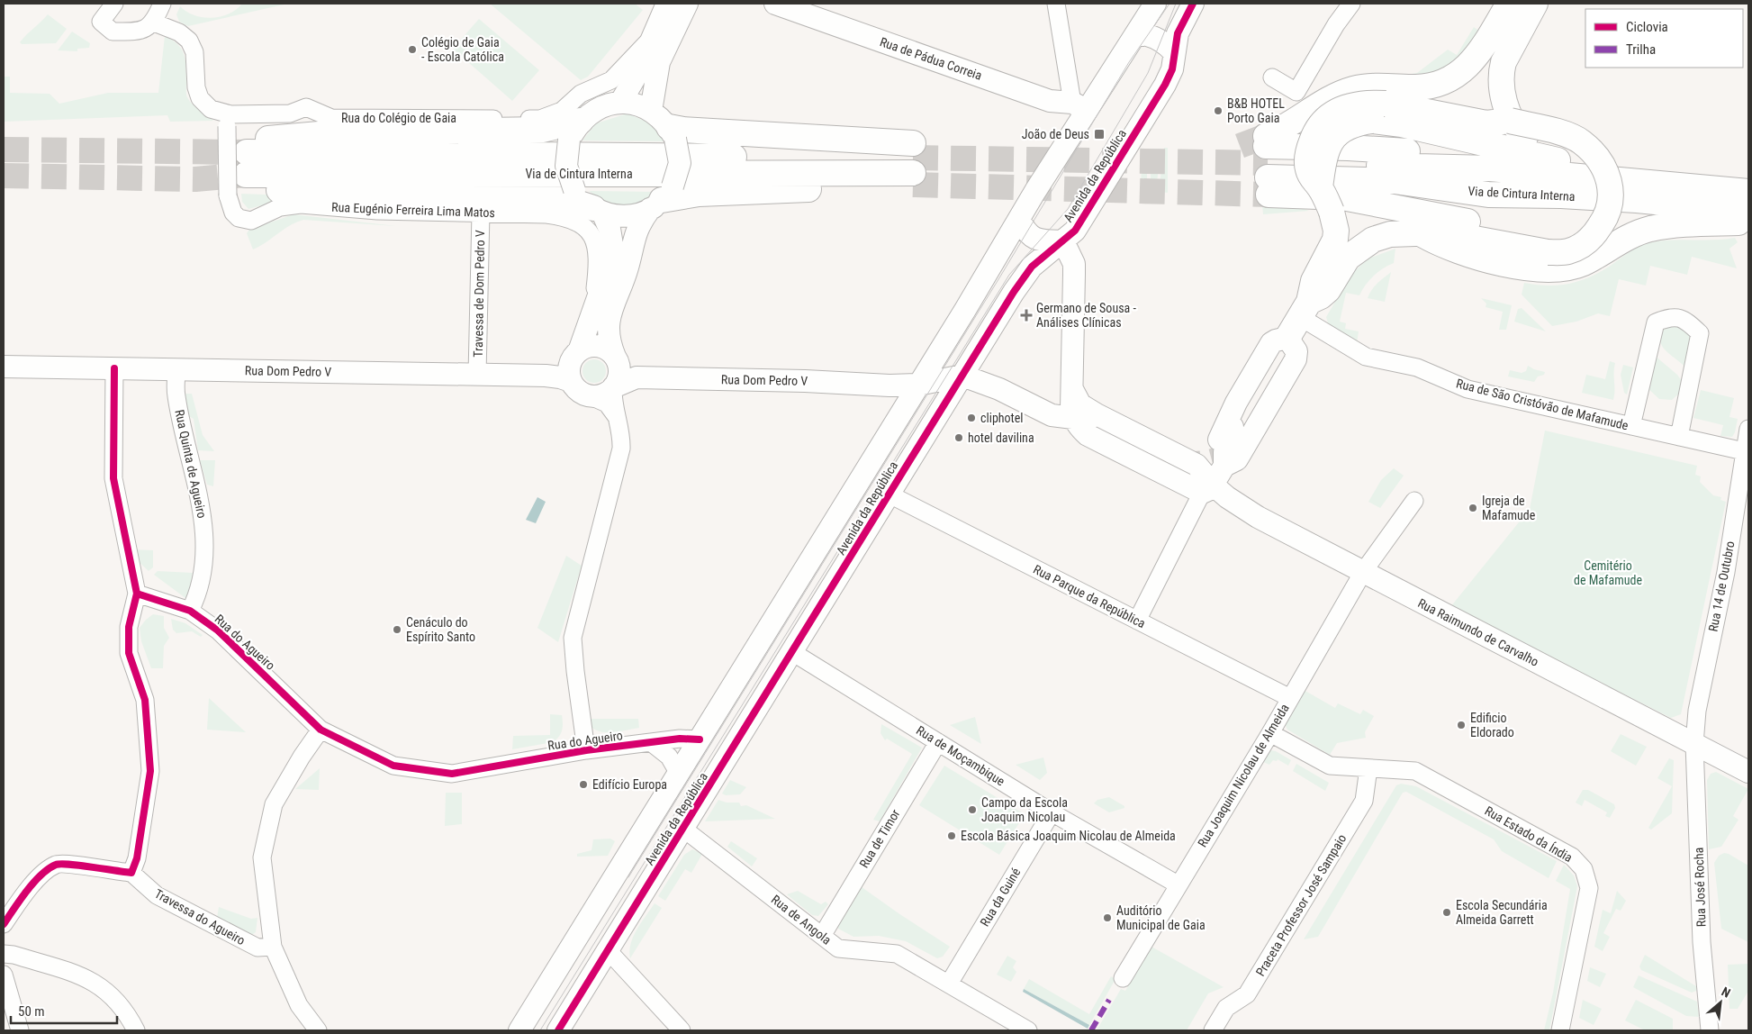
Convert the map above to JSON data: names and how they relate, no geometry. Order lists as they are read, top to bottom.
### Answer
{
  "streets": {
    "highway": ["Via de Cintura Interna"],
    "main road": [
      "Rua de Pádua Correia",
      "Avenida da República",
      "Rua Dom Pedro V",
      "Rua Raimundo de Carvalho"
    ],
    "street": [
      "Rua do Colégio de Gaia",
      "Rua Eugénio Ferreira Lima Matos",
      "Travessa de Dom Pedro V",
      "Rua de São Cristóvão de Mafamude",
      "Rua Quinta de Agueiro",
      "Rua 14 de Outubro",
      "Rua Parque da República",
      "Rua do Agueiro",
      "Rua de Moçambique",
      "Rua Joaquim Nicolau de Almeida",
      "Rua Estado da Índia",
      "Rua de Timor",
      "Rua José Rocha",
      "Rua da Guiné",
      "Praceta Professor José Sampaio",
      "Travessa do Agueiro",
      "Rua de Angola"
    ]
  },
  "crossings": [
    ["Rua de Pádua Correia", "Avenida da República"],
    ["Rua do Colégio de Gaia", "Rua Eugénio Ferreira Lima Matos"],
    ["Via de Cintura Interna", "Rua Eugénio Ferreira Lima Matos"],
    ["Avenida da República", "Rua Dom Pedro V"],
    ["Avenida da República", "Rua Parque da República"],
    ["Avenida da República", "Rua do Agueiro"],
    ["Avenida da República", "Rua de Moçambique"],
    ["Avenida da República", "Rua de Angola"],
    ["Rua Eugénio Ferreira Lima Matos", "Travessa de Dom Pedro V"],
    ["Travessa de Dom Pedro V", "Rua Dom Pedro V"],
    ["Rua Dom Pedro V", "Rua Quinta de Agueiro"],
    ["Rua de São Cristóvão de Mafamude", "Rua 14 de Outubro"],
    ["Rua Quinta de Agueiro", "Rua do Agueiro"],
    ["Rua 14 de Outubro", "Rua Raimundo de Carvalho"],
    ["Rua 14 de Outubro", "Rua José Rocha"],
    ["Rua Parque da República", "Rua Joaquim Nicolau de Almeida"],
    ["Rua Raimundo de Carvalho", "Rua Joaquim Nicolau de Almeida"],
    ["Rua Raimundo de Carvalho", "Rua José Rocha"],
    ["Rua de Moçambique", "Rua Joaquim Nicolau de Almeida"],
    ["Rua de Moçambique", "Rua de Timor"],
    ["Rua de Moçambique", "Rua da Guiné"],
    ["Rua Joaquim Nicolau de Almeida", "Rua Estado da Índia"],
    ["Rua Estado da Índia", "Praceta Professor José Sampaio"],
    ["Rua de Timor", "Rua de Angola"],
    ["Rua da Guiné", "Rua de Angola"]
  ],
  "parks": ["Cemitério de Mafamude"],
  "places": {
    "other": [
      "Colégio de Gaia - Escola Católica",
      "B&B HOTEL Porto Gaia",
      "cliphotel",
      "hotel davilina",
      "Igreja de Mafamude",
      "Cenáculo do Espírito Santo",
      "Edificio Eldorado",
      "Edifício Europa",
      "Campo da Escola Joaquim Nicolau",
      "Escola Básica Joaquim Nicolau de Almeida",
      "Escola Secundária Almeida Garrett",
      "Auditório Municipal de Gaia"
    ],
    "transit": ["João de Deus"],
    "health": ["Germano de Sousa - Análises Clínicas"]
  },
  "legend": ["Ciclovia", "Trilha"],
  "scale_bar": "50 m",
  "north": "top right"
}
